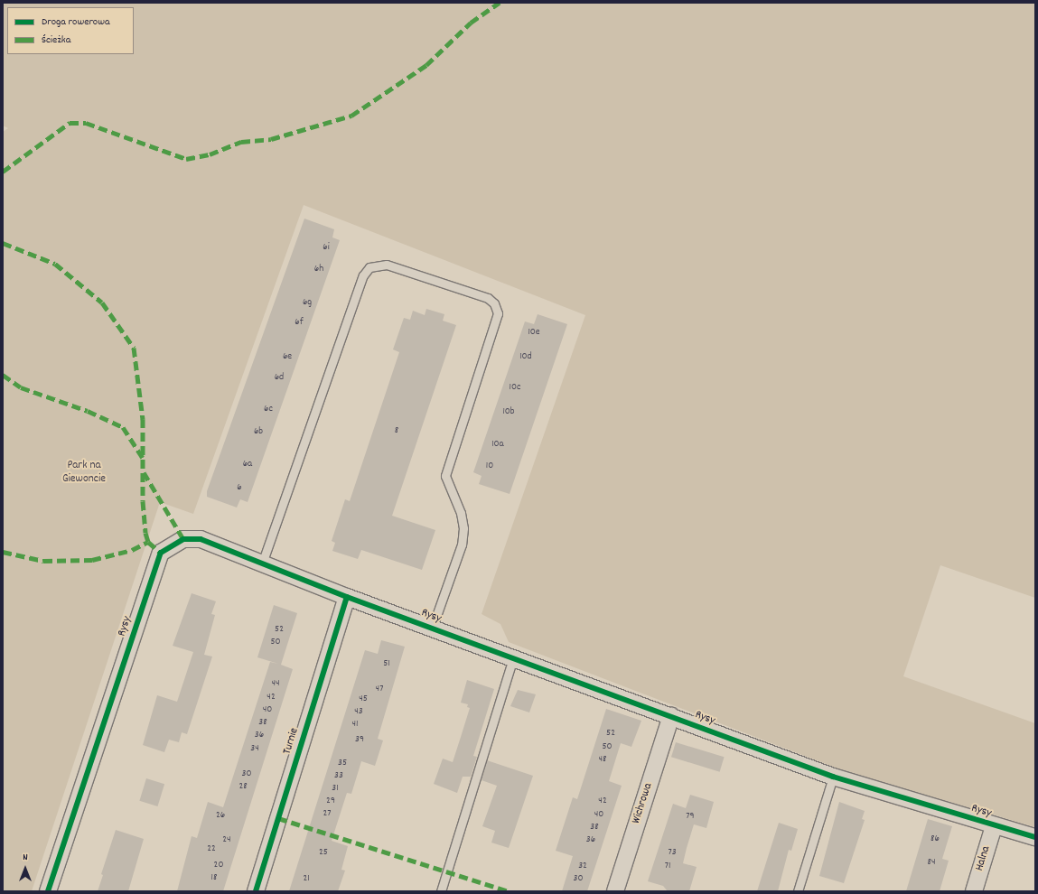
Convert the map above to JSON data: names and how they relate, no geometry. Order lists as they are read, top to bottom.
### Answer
{
  "streets": {
    "street": [
      "Rysy",
      "Turnie",
      "Wichrowa",
      "Halna"
    ]
  },
  "crossings": [
    ["Rysy", "Turnie"],
    ["Rysy", "Wichrowa"],
    ["Rysy", "Halna"]
  ],
  "parks": ["Park na Giewoncie"],
  "house_numbers": [
    "6i",
    "6h",
    "6g",
    "6f",
    "10e",
    "6e",
    "10d",
    "6d",
    "10c",
    "6c",
    "10b",
    "8",
    "6b",
    "10a",
    "6a",
    "10",
    "6",
    "52",
    "50",
    "51",
    "44",
    "47",
    "42",
    "45",
    "40",
    "43",
    "38",
    "41",
    "52",
    "36",
    "39",
    "50",
    "34",
    "48",
    "35",
    "30",
    "33",
    "28",
    "31",
    "29",
    "42",
    "27",
    "40",
    "26",
    "79",
    "38",
    "86",
    "24",
    "36",
    "22",
    "25",
    "73",
    "84",
    "20",
    "32",
    "71",
    "18",
    "21",
    "30"
  ],
  "legend": ["Droga rowerowa", "Ścieżka"],
  "north": "top"
}
